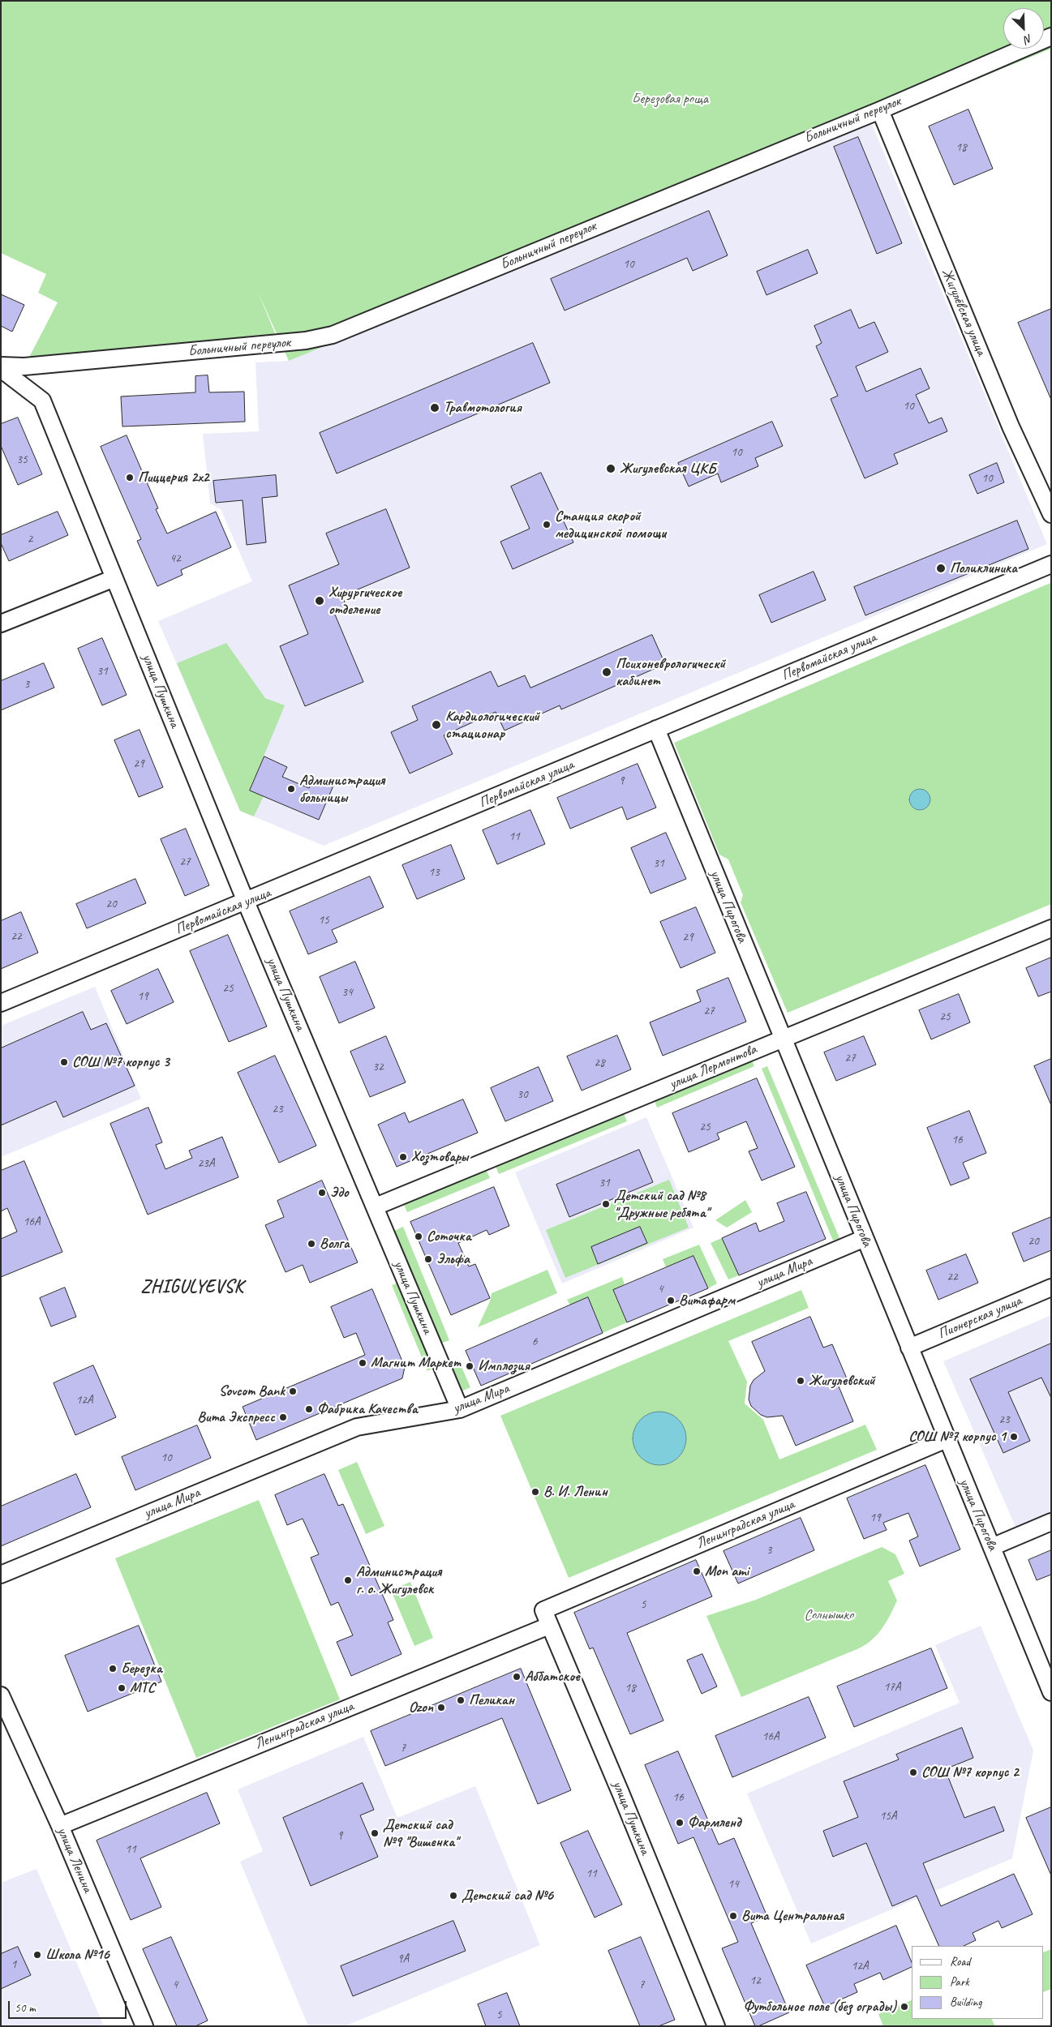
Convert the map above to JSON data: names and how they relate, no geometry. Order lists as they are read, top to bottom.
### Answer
{
  "streets": {
    "street": [
      "Больничный переулок",
      "Жигулёвская улица",
      "Первомайская улица",
      "улица Пушкина",
      "улица Пирогова",
      "улица Лермонтова",
      "улица Мира",
      "Пионерская улица",
      "Ленинградская улица",
      "улица Ленина"
    ]
  },
  "crossings": [
    ["Больничный переулок", "Жигулёвская улица"],
    ["Больничный переулок", "улица Пушкина"],
    ["Первомайская улица", "улица Пушкина"],
    ["Первомайская улица", "улица Пирогова"],
    ["улица Пушкина", "улица Лермонтова"],
    ["улица Пушкина", "улица Мира"],
    ["улица Пушкина", "Ленинградская улица"],
    ["улица Пирогова", "улица Лермонтова"],
    ["улица Пирогова", "улица Мира"],
    ["улица Пирогова", "Пионерская улица"],
    ["улица Пирогова", "Ленинградская улица"],
    ["Ленинградская улица", "улица Ленина"]
  ],
  "districts": ["ZHIGULYEVSK"],
  "parks": ["Березовая роща", "Солнышко"],
  "places": [
    "Травмотология",
    "Жигулевская ЦКБ",
    "Пиццерия 2х2",
    "Станция скорой медицинской помощи",
    "Поликлиника",
    "Хирургическое отделение",
    "Психоневрологическй кабинет",
    "Кардиологический стационар",
    "Администрация больницы",
    "СОШ №7 корпус 3",
    "Хозтовары",
    "Эдо",
    "Детский сад №8 \"Дружные ребята\"",
    "Соточка",
    "Волга",
    "Эльфа",
    "Витафарм",
    "Магнит Маркет",
    "Имплозия",
    "Жигулевский",
    "Sovcom Bank",
    "Фабрика Качества",
    "Вита Экспресс",
    "СОШ №7 корпус 1",
    "В. И. Ленин",
    "Mon ami",
    "Администрация г. о. Жигулевск",
    "Березка",
    "Аббатское",
    "МТС",
    "Пеликан",
    "Ozon",
    "СОШ №7 корпус 2",
    "Фармленд",
    "Детский сад №9 \"Вишенка\"",
    "Детский сад №6",
    "Вита Центральная",
    "Школа №16",
    "Футбольное поле (без ограды)"
  ],
  "house_numbers": [
    "18",
    "10",
    "10",
    "10",
    "35",
    "10",
    "2",
    "42",
    "31",
    "3",
    "29",
    "9",
    "11",
    "27",
    "31",
    "13",
    "20",
    "15",
    "22",
    "29",
    "25",
    "34",
    "19",
    "27",
    "25",
    "27",
    "28",
    "32",
    "30",
    "23",
    "25",
    "16",
    "23А",
    "31",
    "16А",
    "20",
    "22",
    "4",
    "6",
    "12А",
    "23",
    "10",
    "19",
    "3",
    "5",
    "17А",
    "18",
    "16А",
    "7",
    "16",
    "15А",
    "9",
    "11",
    "11",
    "14",
    "9А",
    "1",
    "12А",
    "12",
    "4",
    "7",
    "5"
  ],
  "legend": ["Road", "Park", "Building"],
  "scale_bar": "50 m",
  "north": "bottom right"
}
